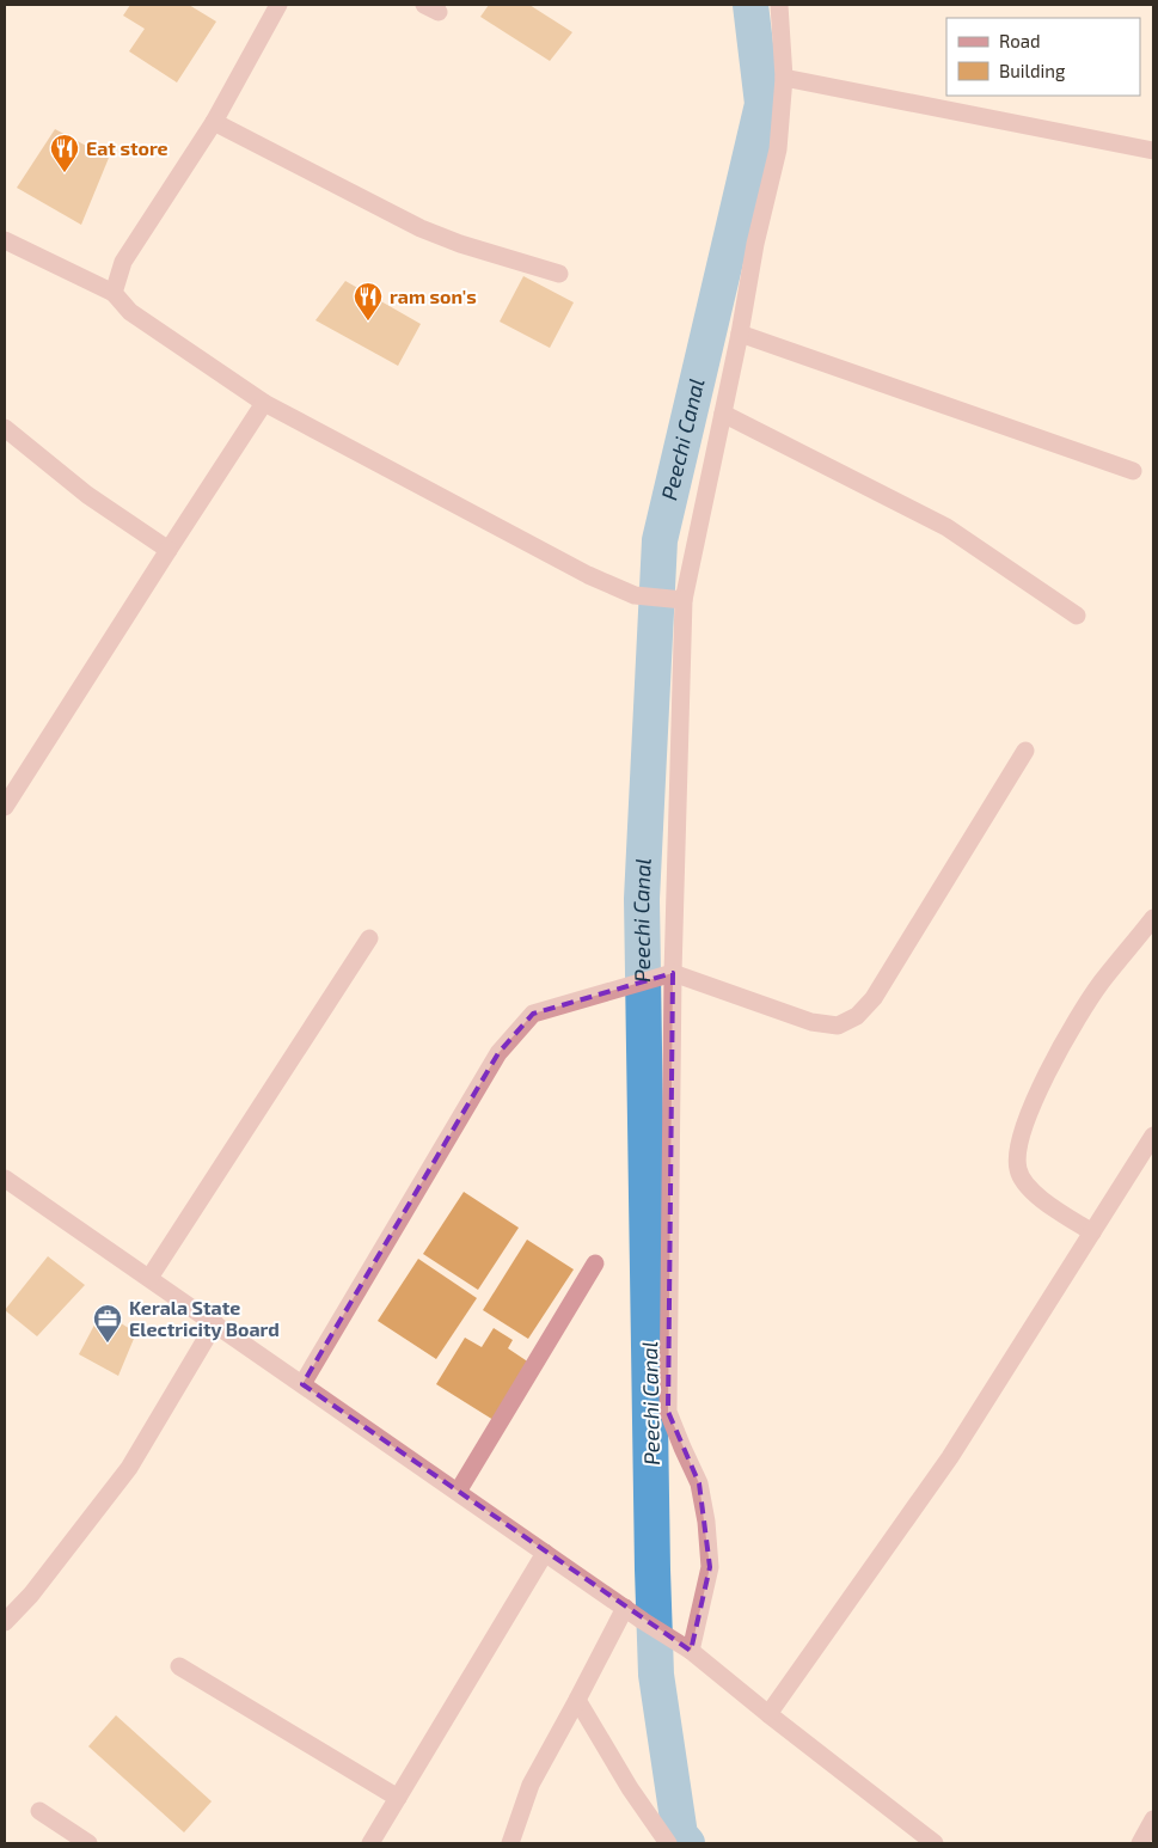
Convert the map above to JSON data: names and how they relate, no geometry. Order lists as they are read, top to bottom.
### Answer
{
  "water": ["Peechi Canal"],
  "places": {
    "restaurant": ["Eat store", "ram son's"],
    "office": ["Kerala State Electricity Board"]
  },
  "legend": ["Road", "Building"]
}
